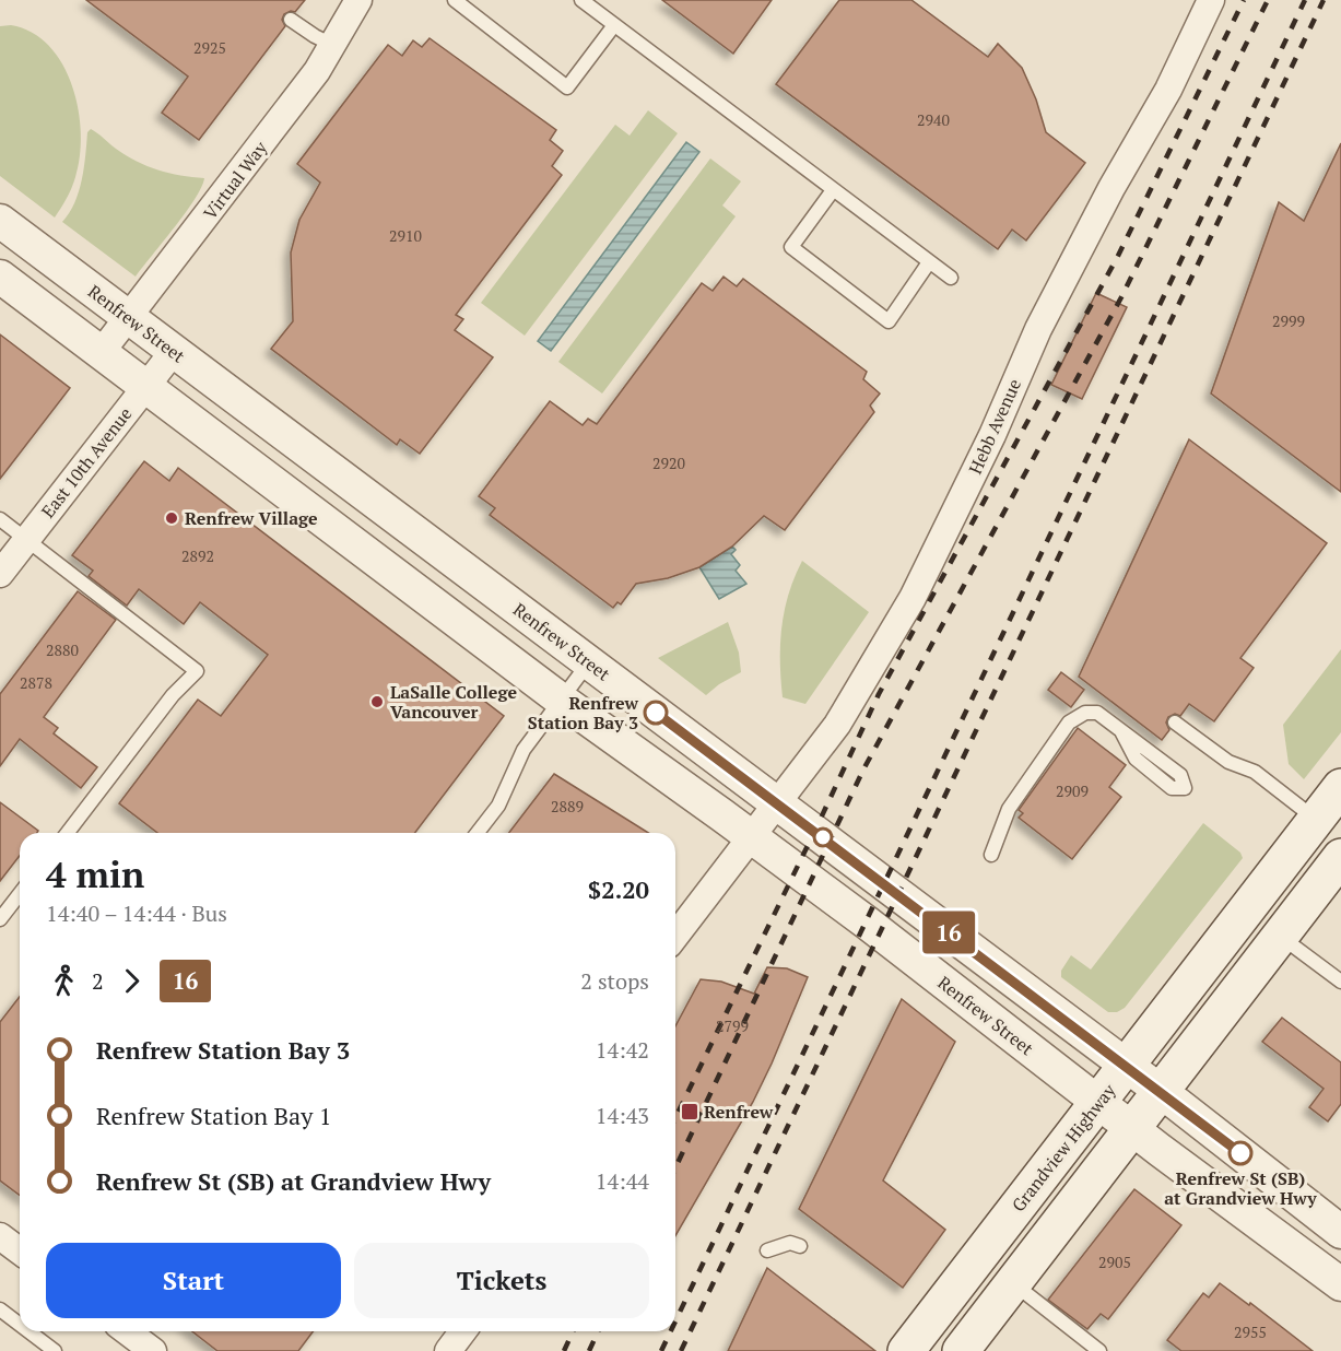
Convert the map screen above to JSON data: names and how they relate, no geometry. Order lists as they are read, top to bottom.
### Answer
{
  "streets": {
    "main road": ["Grandview Highway"],
    "street": [
      "Virtual Way",
      "Renfrew Street",
      "Hebb Avenue",
      "East 10th Avenue"
    ]
  },
  "crossings": [
    ["Virtual Way", "Renfrew Street"],
    ["Renfrew Street", "Hebb Avenue"],
    ["Renfrew Street", "East 10th Avenue"],
    ["Renfrew Street", "Grandview Highway"]
  ],
  "places": {
    "other": [
      "Renfrew Village",
      "LaSalle College Vancouver",
      "Renfrew Station Bay 3",
      "Renfrew St (SB) at Grandview Hwy"
    ],
    "transit": ["Renfrew"]
  },
  "lines": ["bus line 16"],
  "house_numbers": [
    "2925",
    "2940",
    "2910",
    "2999",
    "2920",
    "2892",
    "2880",
    "2878",
    "2909",
    "2889",
    "2799",
    "2905",
    "2955"
  ],
  "page": {
    "on_map": "16",
    "heading": ["4 min", "14:40 – 14:44 · Bus", "$2.20"],
    "legs": ["2", "16", "2 stops"],
    "list": [
      {
        "name": "Renfrew Station Bay 3",
        "value": "14:42"
      },
      {
        "name": "Renfrew Station Bay 1",
        "value": "14:43"
      },
      {
        "name": "Renfrew St (SB) at Grandview Hwy",
        "value": "14:44"
      }
    ],
    "buttons": ["Start", "Tickets"]
  }
}
